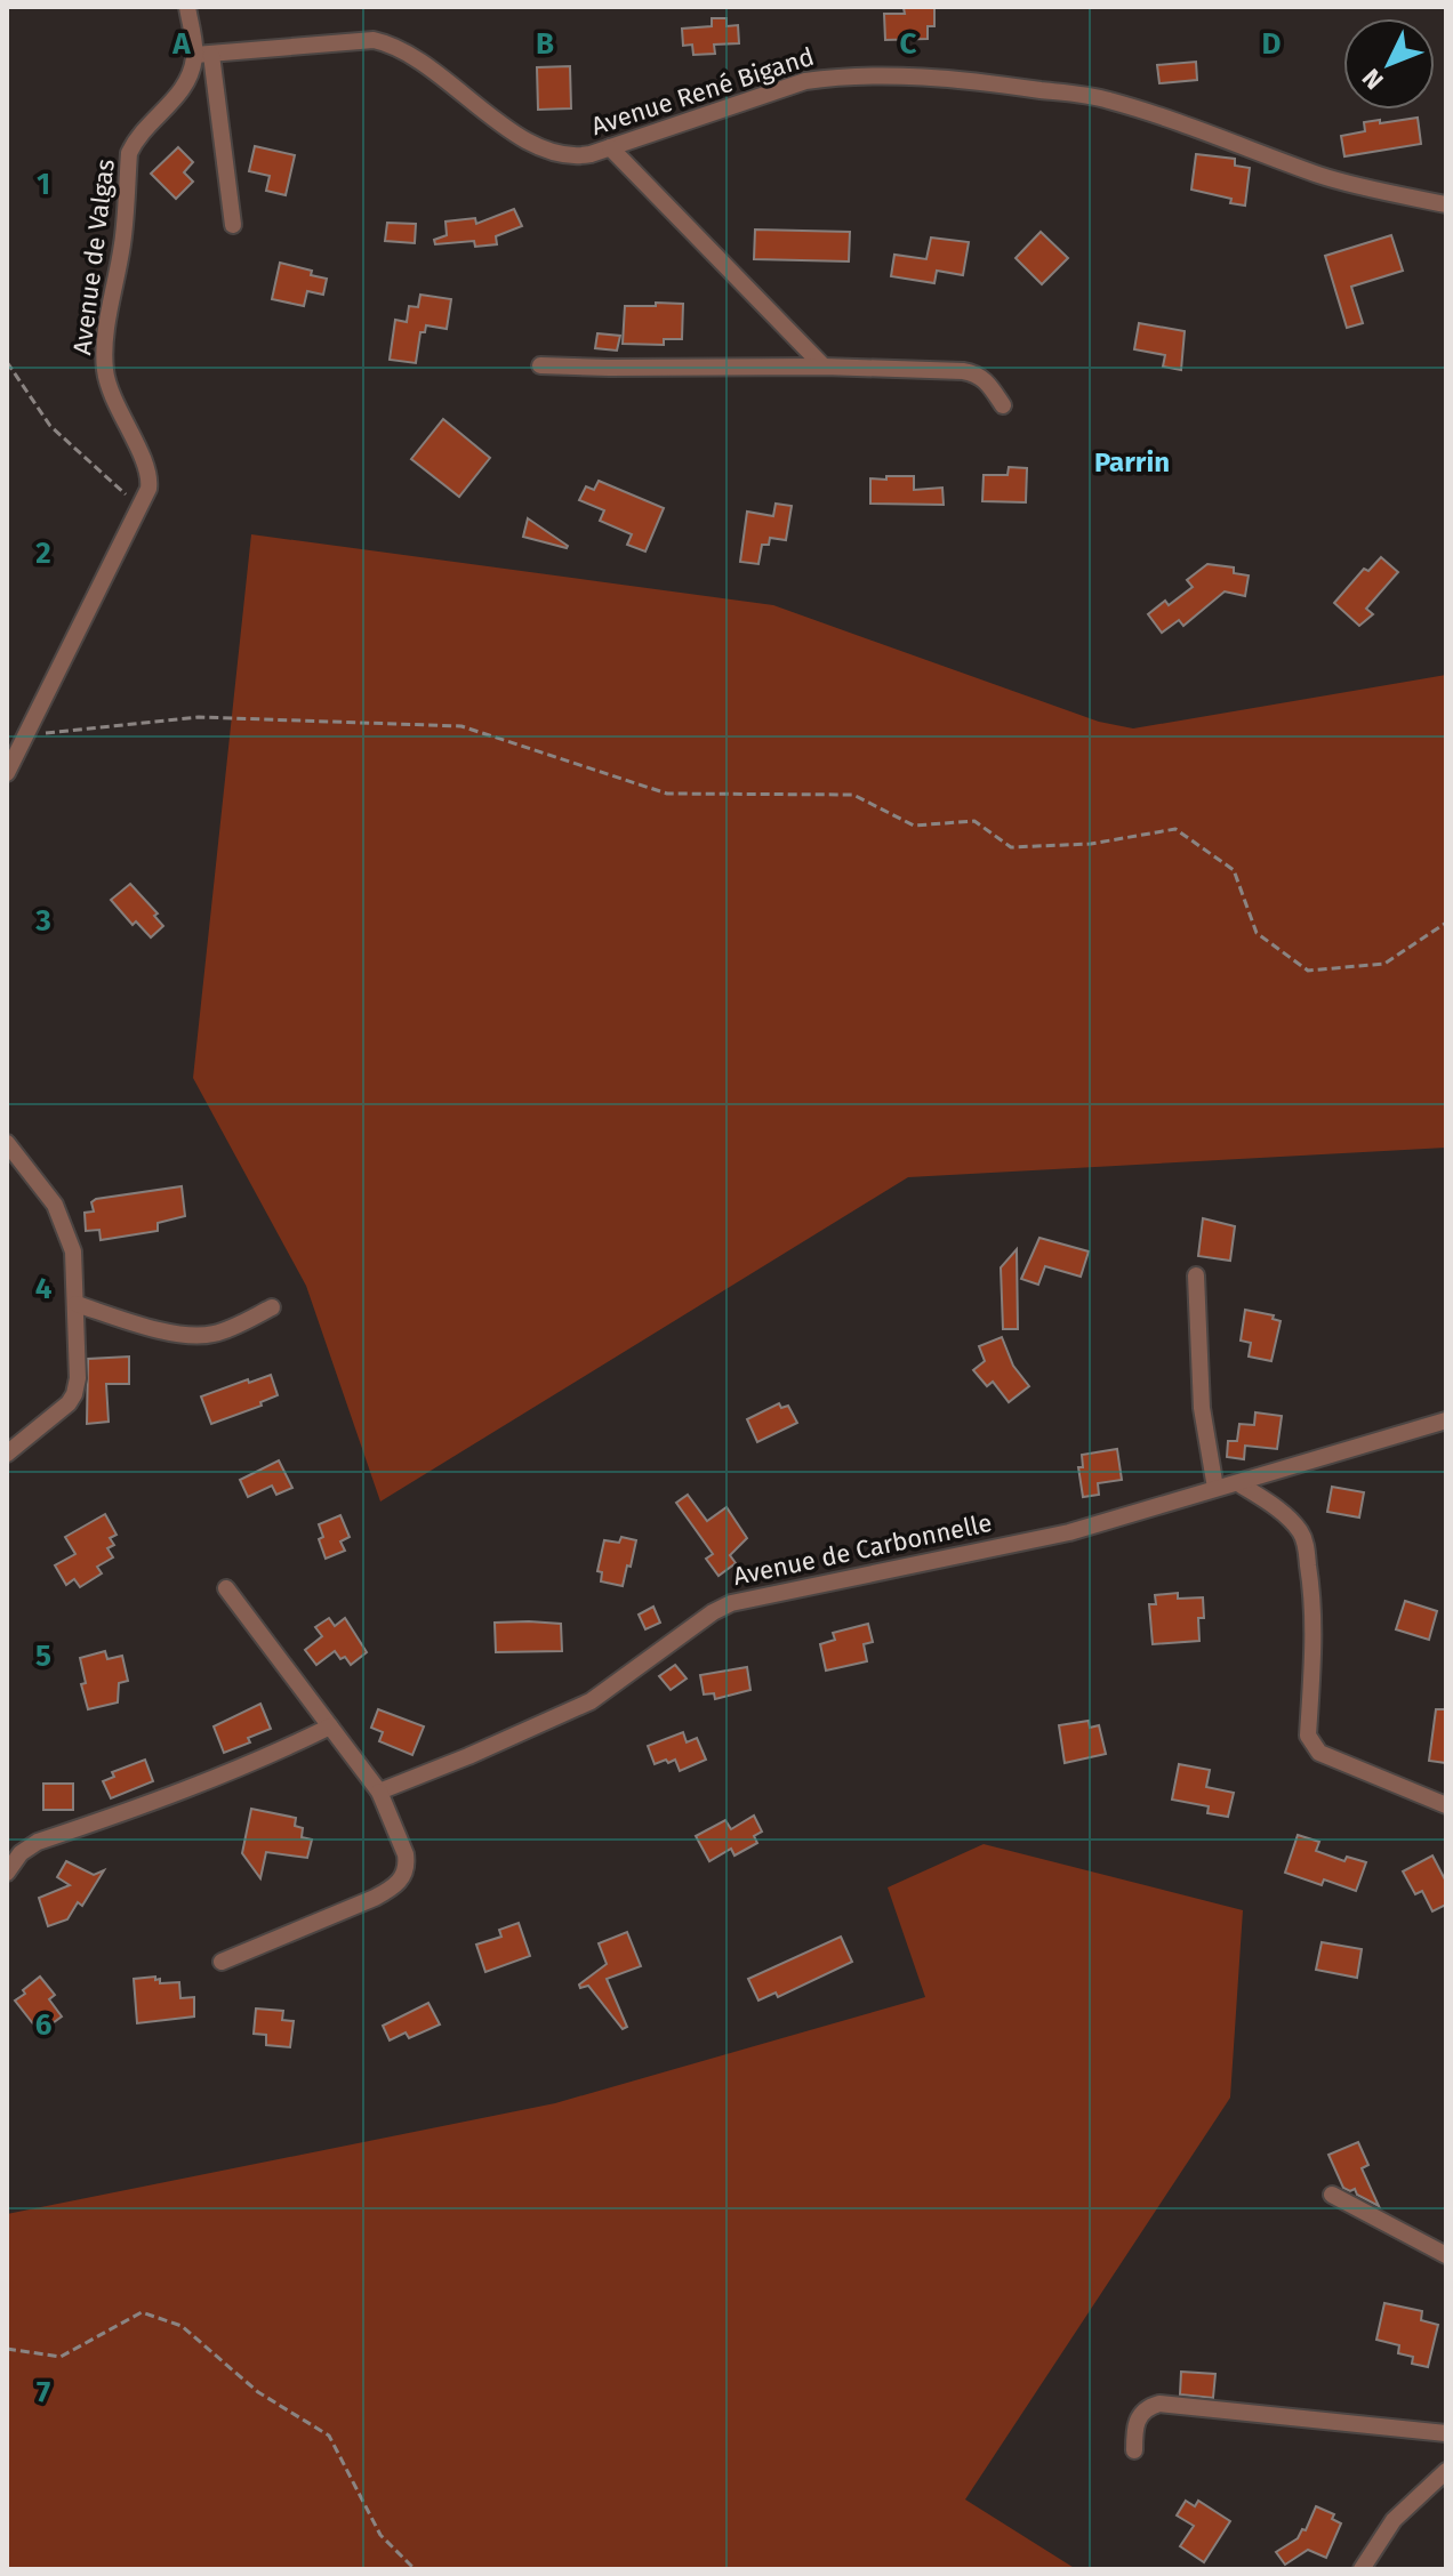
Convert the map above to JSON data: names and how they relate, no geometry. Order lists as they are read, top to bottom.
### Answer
{
  "streets": {
    "street": ["Avenue René Bigand", "Avenue de Valgas", "Avenue de Carbonnelle"]
  },
  "crossings": [
    ["Avenue René Bigand", "Avenue de Valgas"]
  ],
  "districts": ["Parrin"],
  "north": "bottom left",
  "grid": {
    "columns": [
      "A",
      "B",
      "C",
      "D"
    ],
    "rows": [
      "1",
      "2",
      "3",
      "4",
      "5",
      "6",
      "7"
    ]
  }
}
